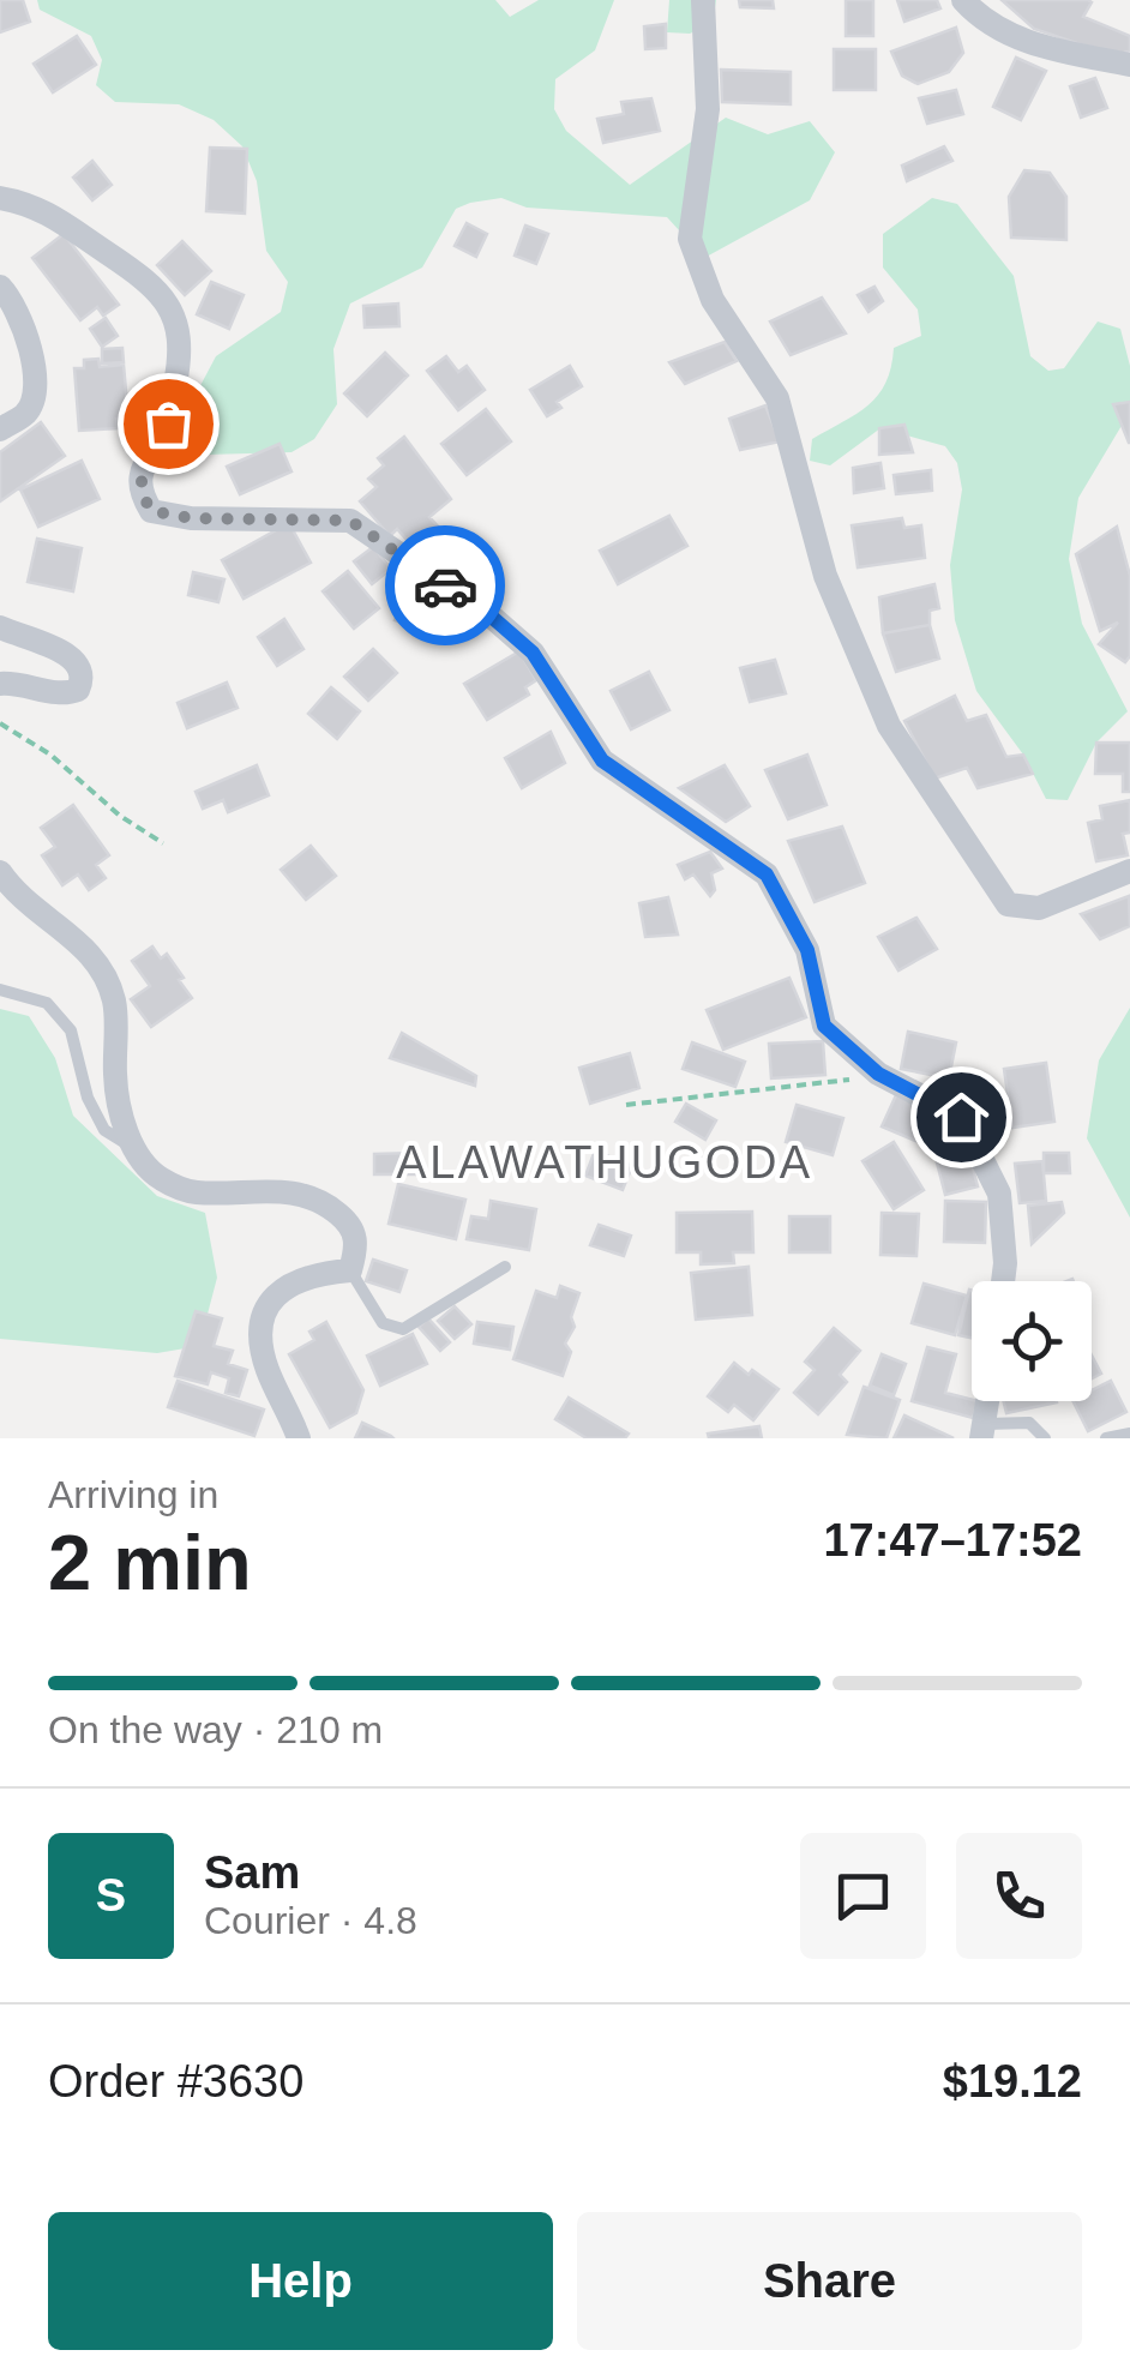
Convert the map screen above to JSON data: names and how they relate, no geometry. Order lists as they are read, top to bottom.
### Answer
{
  "districts": ["ALAWATHUGODA"],
  "page": {
    "heading": ["2 min", "Arriving in", "17:47–17:52"],
    "panel": [
      "Sam",
      "Courier · 4.8",
      "Order #3630",
      "$19.12"
    ],
    "bar": "On the way · 210 m",
    "round": "S",
    "buttons": ["Help", "Share"]
  }
}
